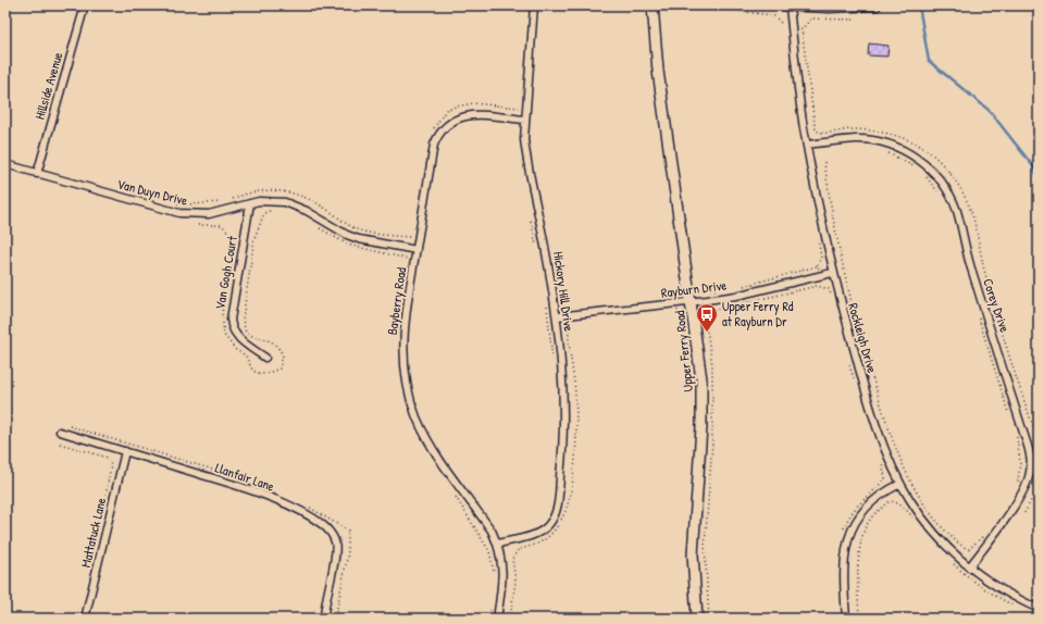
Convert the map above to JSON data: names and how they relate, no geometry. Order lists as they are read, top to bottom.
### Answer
{
  "streets": {
    "main road": ["Upper Ferry Road"],
    "street": [
      "Hillside Avenue",
      "Van Duyn Drive",
      "Van Gogh Court",
      "Rayburn Drive",
      "Hickory Hill Drive",
      "Bayberry Road",
      "Corey Drive",
      "Rockleigh Drive",
      "Llanfair Lane",
      "Mattatuck Lane"
    ]
  },
  "crossings": [
    ["Hillside Avenue", "Van Duyn Drive"],
    ["Van Duyn Drive", "Van Gogh Court"],
    ["Van Duyn Drive", "Bayberry Road"],
    ["Rayburn Drive", "Hickory Hill Drive"],
    ["Rayburn Drive", "Rockleigh Drive"],
    ["Rayburn Drive", "Upper Ferry Road"],
    ["Hickory Hill Drive", "Bayberry Road"],
    ["Corey Drive", "Rockleigh Drive"],
    ["Llanfair Lane", "Mattatuck Lane"]
  ],
  "places": {
    "bus stop": ["Upper Ferry Rd at Rayburn Dr"]
  }
}
